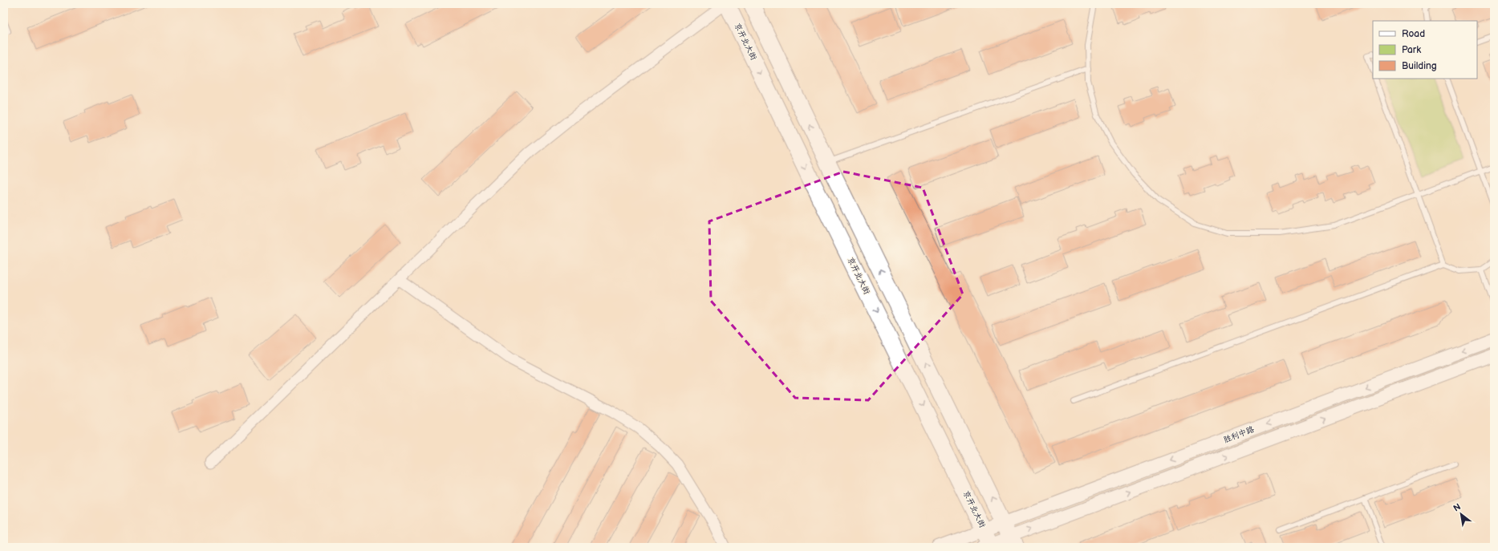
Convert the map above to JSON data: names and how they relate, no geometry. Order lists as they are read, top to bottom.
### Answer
{
  "streets": {
    "main road": ["京开北大街"],
    "street": ["胜利中路"]
  },
  "crossings": [
    ["京开北大街", "胜利中路"]
  ],
  "legend": ["Road", "Park", "Building"],
  "north": "top left"
}
